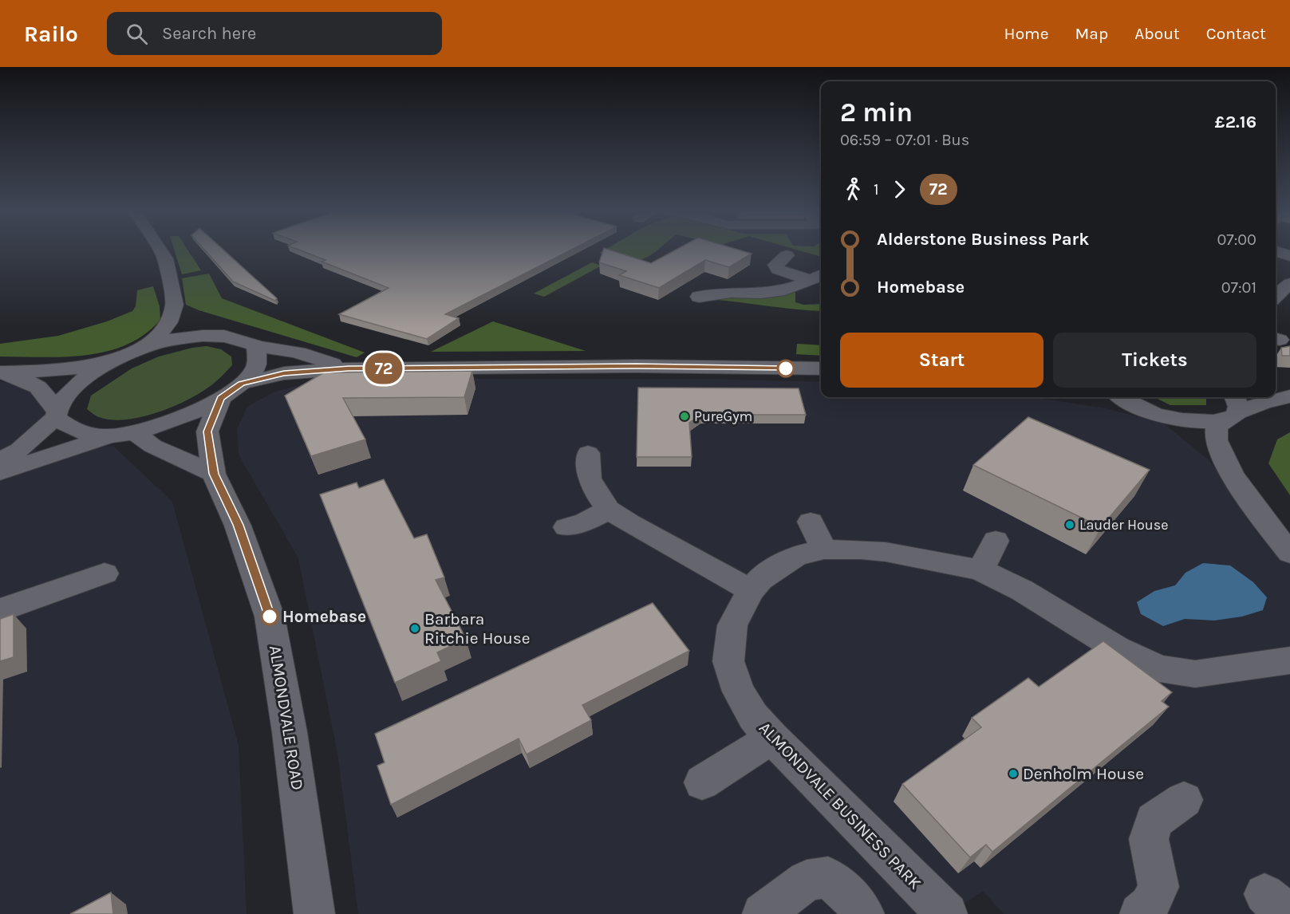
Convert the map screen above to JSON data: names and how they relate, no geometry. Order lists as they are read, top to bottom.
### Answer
{
  "streets": {
    "street": ["ALMONDVALE ROAD", "ALMONDVALE BUSINESS PARK"]
  },
  "places": [
    "PureGym",
    "Lauder House",
    "Homebase",
    "Barbara Ritchie House",
    "Denholm House"
  ],
  "lines": ["bus line 72"],
  "page": {
    "header": "Railo",
    "search": "Search here",
    "nav": [
      "Home",
      "Map",
      "About",
      "Contact"
    ],
    "on_map": "72",
    "heading": ["2 min", "06:59 – 07:01 · Bus", "£2.16"],
    "legs": ["1", "72"],
    "list": [
      {
        "name": "Alderstone Business Park",
        "value": "07:00"
      },
      {
        "name": "Homebase",
        "value": "07:01"
      }
    ],
    "buttons": ["Start", "Tickets"]
  }
}
